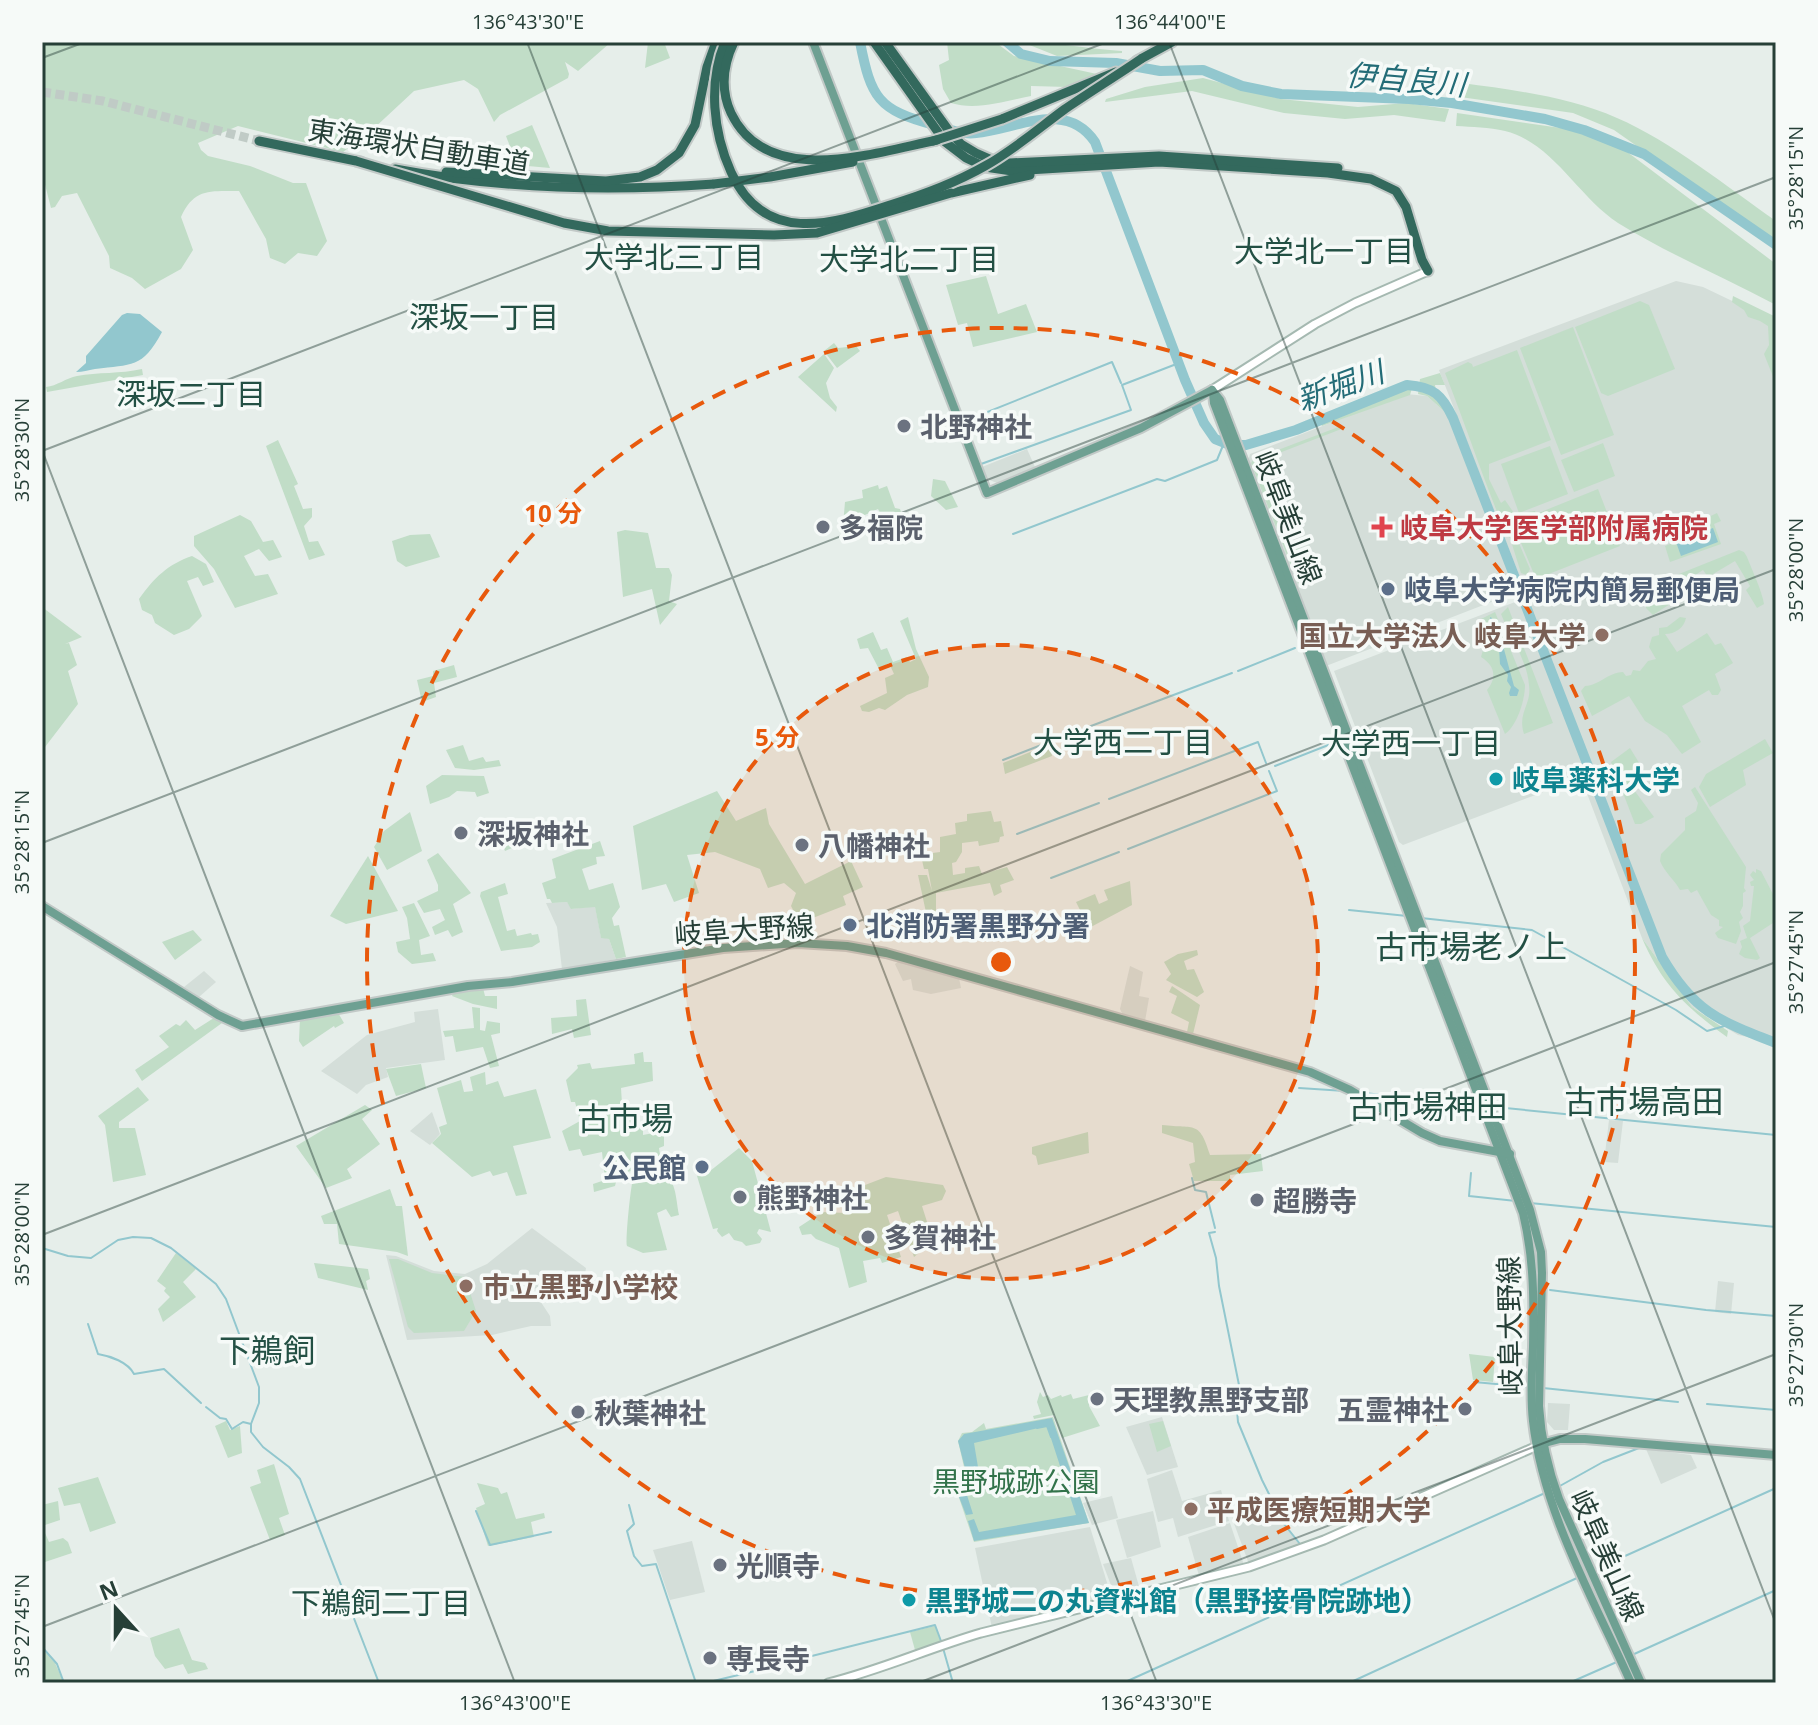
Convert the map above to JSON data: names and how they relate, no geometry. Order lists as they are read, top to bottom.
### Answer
{
  "streets": {
    "highway": ["東海環状自動車道"],
    "main road": ["岐阜美山線", "岐阜大野線"]
  },
  "crossings": [
    ["岐阜美山線", "岐阜大野線"]
  ],
  "districts": [
    "大学北一丁目",
    "大学北三丁目",
    "大学北二丁目",
    "深坂一丁目",
    "深坂二丁目",
    "大学西二丁目",
    "大学西一丁目",
    "古市場老ノ上",
    "古市場高田",
    "古市場神田",
    "古市場",
    "下鵜飼",
    "下鵜飼二丁目"
  ],
  "water": ["伊自良川", "新堀川"],
  "parks": ["黒野城跡公園"],
  "places": {
    "other": [
      "北野神社",
      "多福院",
      "岐阜大学病院内簡易郵便局",
      "国立大学法人 岐阜大学",
      "岐阜薬科大学",
      "深坂神社",
      "八幡神社",
      "北消防署黒野分署",
      "公民館",
      "熊野神社",
      "超勝寺",
      "多賀神社",
      "市立黒野小学校",
      "天理教黒野支部",
      "五霊神社",
      "秋葉神社",
      "平成医療短期大学",
      "光順寺",
      "黒野城二の丸資料館（黒野接骨院跡地）",
      "専長寺"
    ],
    "health": ["岐阜大学医学部附属病院"]
  },
  "north": "top",
  "coordinates": [
    "136°43'30\"E",
    "136°44'00\"E",
    "35°28'15\"N",
    "35°28'30\"N",
    "35°28'00\"N",
    "35°27'45\"N",
    "35°27'30\"N",
    "136°43'00\"E"
  ],
  "rings": ["10 分", "5 分"]
}
